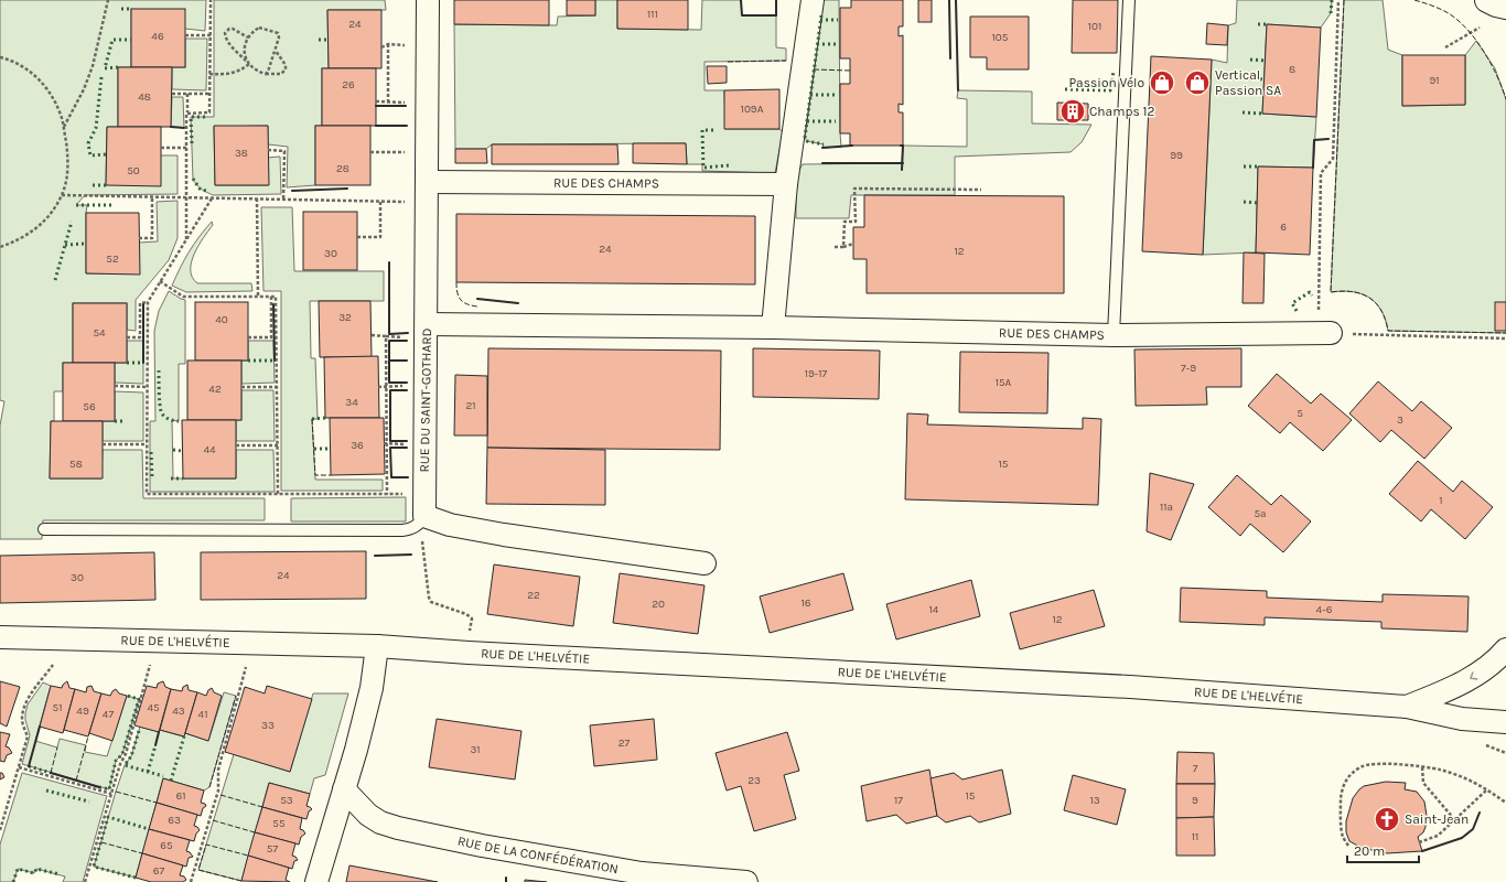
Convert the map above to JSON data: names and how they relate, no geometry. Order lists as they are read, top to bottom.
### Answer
{
  "streets": {
    "street": [
      "RUE DES CHAMPS",
      "RUE DU SAINT-GOTHARD",
      "RUE DE L'HELVÉTIE",
      "RUE DE LA CONFÉDÉRATION"
    ]
  },
  "crossings": [
    ["RUE DES CHAMPS", "RUE DU SAINT-GOTHARD"]
  ],
  "places": {
    "shop": ["Passion Vélo", "Vertical Passion SA"],
    "building": ["Champs 12"],
    "church": ["Saint-Jean"]
  },
  "house_numbers": [
    "111",
    "24",
    "101",
    "46",
    "105",
    "8",
    "91",
    "26",
    "48",
    "109A",
    "38",
    "99",
    "28",
    "50",
    "6",
    "24",
    "12",
    "30",
    "52",
    "32",
    "40",
    "54",
    "7-9",
    "19-17",
    "15A",
    "42",
    "34",
    "21",
    "56",
    "5",
    "3",
    "36",
    "44",
    "58",
    "15",
    "1",
    "11a",
    "5a",
    "24",
    "30",
    "22",
    "16",
    "20",
    "14",
    "4-6",
    "12",
    "51",
    "45",
    "49",
    "43",
    "47",
    "41",
    "33",
    "27",
    "31",
    "7",
    "23",
    "61",
    "15",
    "53",
    "17",
    "13",
    "9",
    "63",
    "55",
    "11",
    "65",
    "57",
    "67"
  ],
  "scale_bar": "20 m"
}
